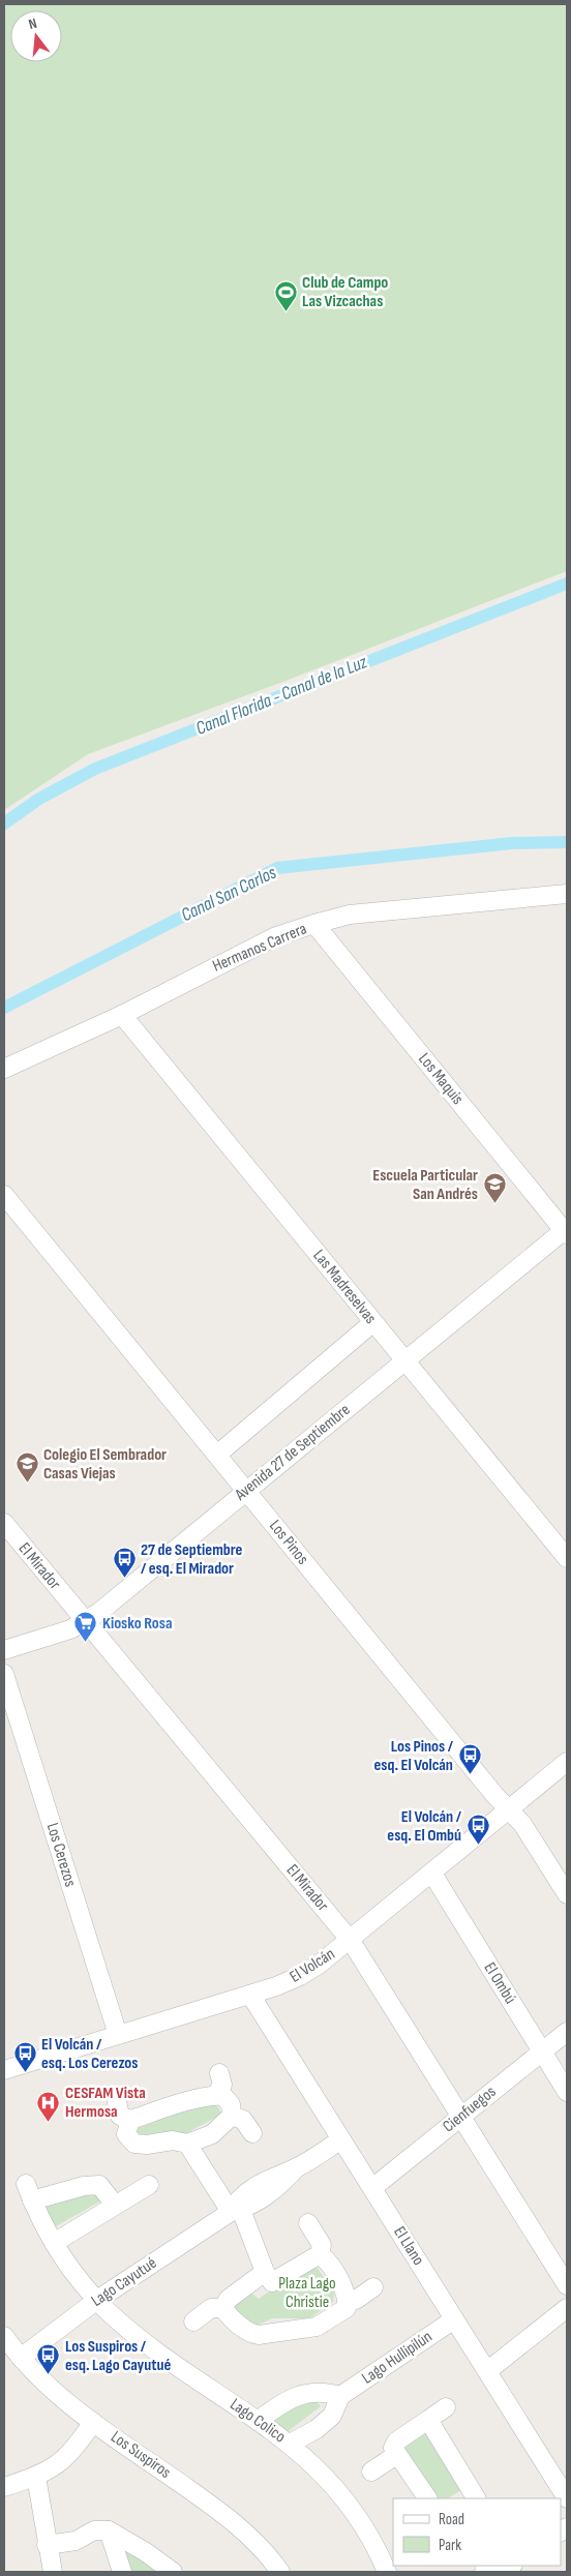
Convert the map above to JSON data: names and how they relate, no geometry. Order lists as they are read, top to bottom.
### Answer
{
  "streets": {
    "street": [
      "Hermanos Carrera",
      "Los Maquis",
      "Las Madreselvas",
      "Avenida 27 de Septiembre",
      "Los Pinos",
      "El Mirador",
      "Los Cerezos",
      "El Volcán",
      "El Ombú",
      "Cienfuegos",
      "El Llano",
      "Lago Cayutué",
      "Lago Hullipilún",
      "Lago Colico",
      "Los Suspiros"
    ]
  },
  "crossings": [
    ["Hermanos Carrera", "Los Maquis"],
    ["Hermanos Carrera", "Las Madreselvas"],
    ["Los Maquis", "Avenida 27 de Septiembre"],
    ["Las Madreselvas", "Avenida 27 de Septiembre"],
    ["Avenida 27 de Septiembre", "Los Pinos"],
    ["Avenida 27 de Septiembre", "El Mirador"],
    ["Los Pinos", "El Volcán"],
    ["El Mirador", "El Volcán"],
    ["El Mirador", "Cienfuegos"],
    ["Los Cerezos", "El Volcán"],
    ["El Volcán", "El Ombú"],
    ["El Volcán", "El Llano"],
    ["El Ombú", "Cienfuegos"],
    ["Cienfuegos", "El Llano"],
    ["El Llano", "Lago Cayutué"],
    ["El Llano", "Lago Hullipilún"],
    ["Lago Cayutué", "Lago Colico"],
    ["Lago Cayutué", "Los Suspiros"]
  ],
  "water": ["Canal Florida - Canal de la Luz", "Canal San Carlos"],
  "parks": ["Plaza Lago Christie"],
  "places": {
    "sports": ["Club de Campo Las Vizcachas"],
    "school or university": ["Escuela Particular San Andrés", "Colegio El Sembrador Casas Viejas"],
    "bus stop": [
      "27 de Septiembre / esq. El Mirador",
      "Los Pinos / esq. El Volcán",
      "El Volcán / esq. El Ombú",
      "El Volcán / esq. Los Cerezos",
      "Los Suspiros / esq. Lago Cayutué"
    ],
    "supermarket": ["Kiosko Rosa"],
    "hospital": ["CESFAM Vista Hermosa"]
  },
  "legend": ["Road", "Park"],
  "north": "top"
}
